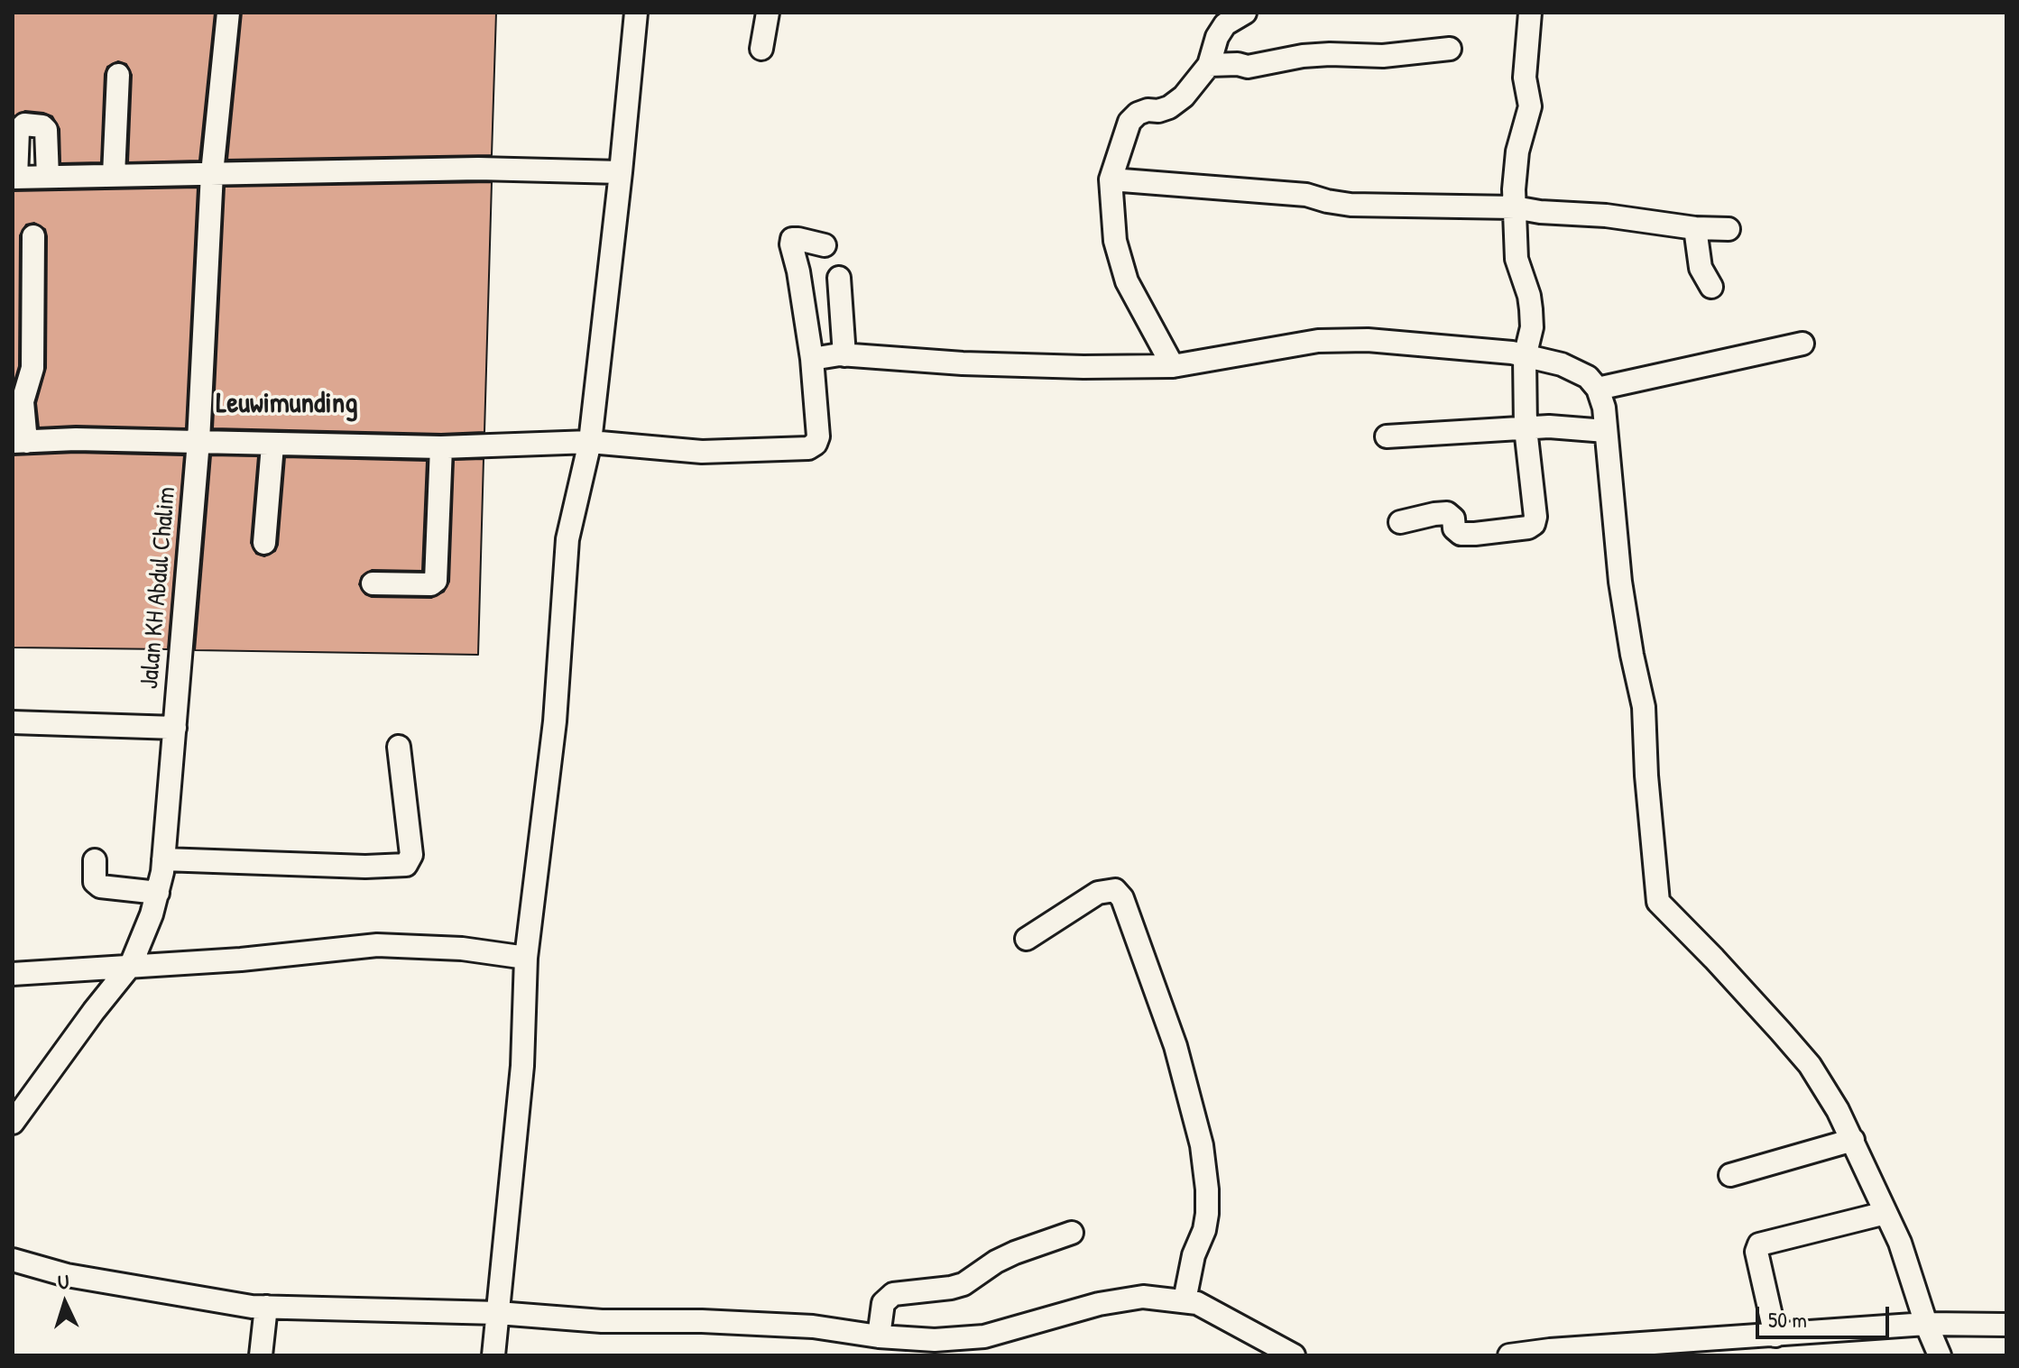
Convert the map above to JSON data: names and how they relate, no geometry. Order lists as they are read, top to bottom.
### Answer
{
  "streets": {
    "street": ["Jalan KH Abdul Chalim"]
  },
  "districts": ["Leuwimunding"],
  "scale_bar": "50 m",
  "north": "top"
}
